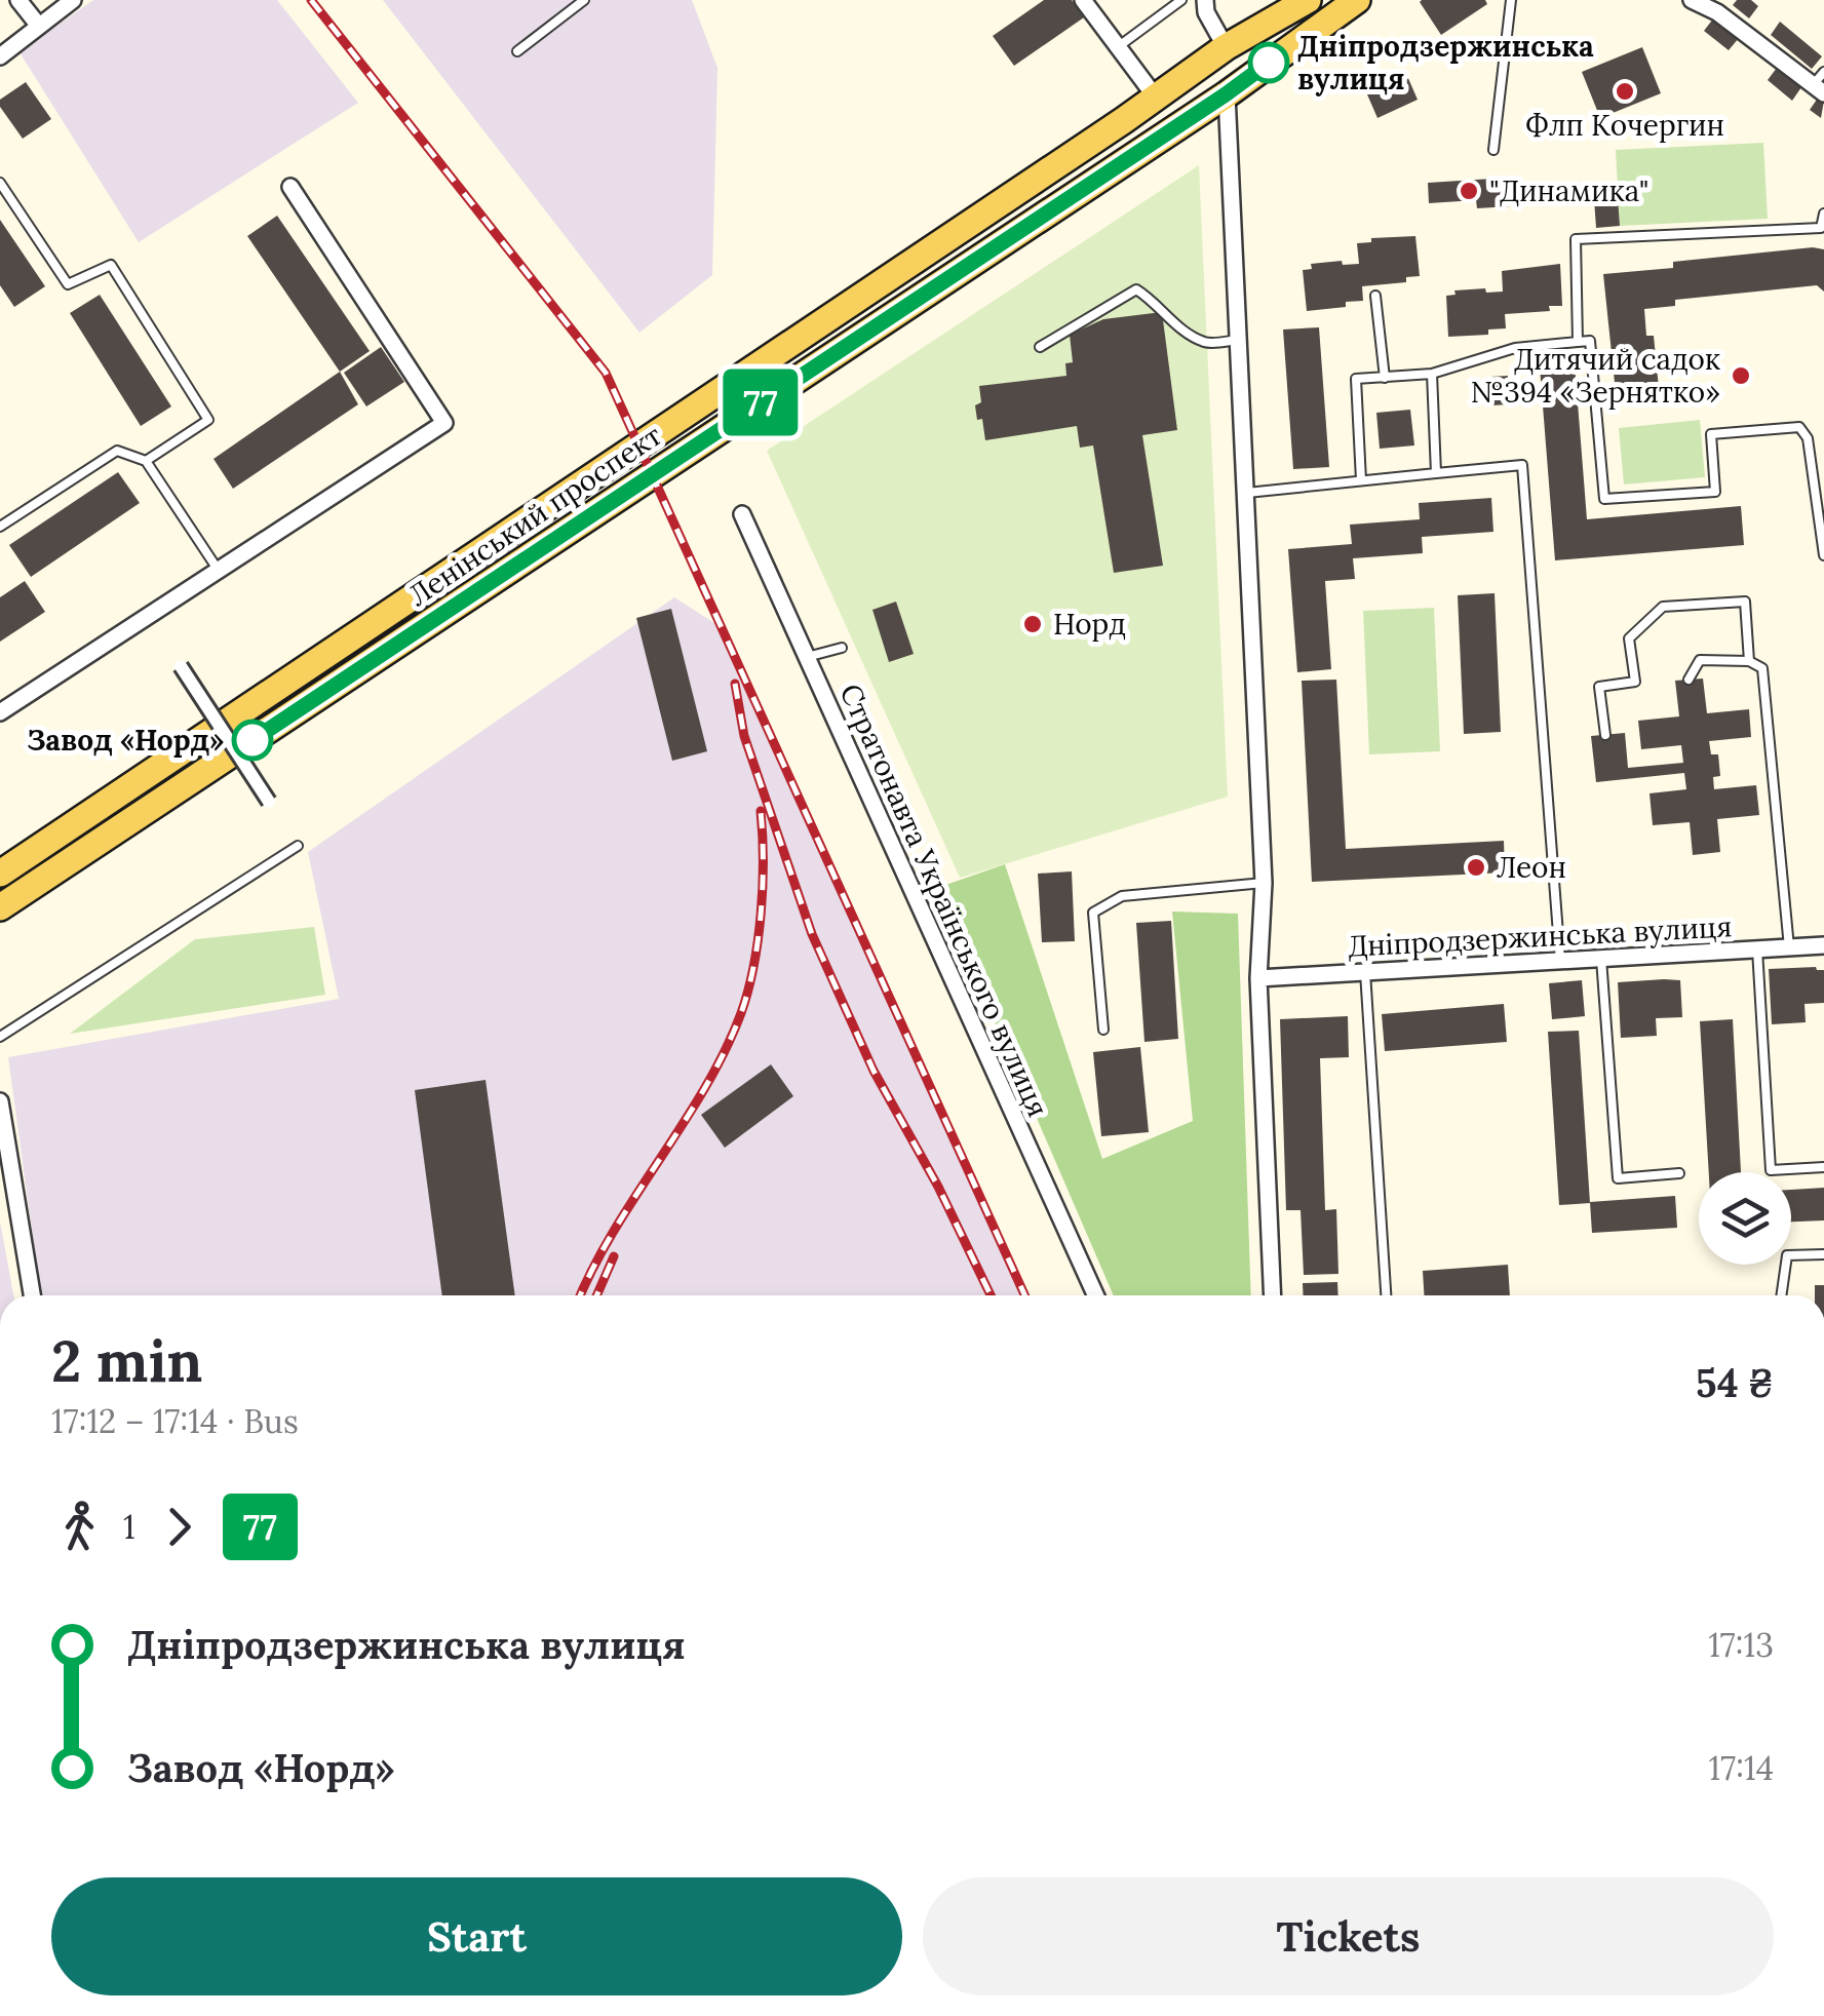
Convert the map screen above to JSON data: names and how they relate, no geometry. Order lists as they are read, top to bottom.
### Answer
{
  "streets": {
    "main road": ["Ленінський проспект"],
    "street": ["Стратонавта Українського вулиця", "Дніпродзержинська вулиця"]
  },
  "places": [
    "Дніпродзержинська вулиця",
    "Флп Кочергин",
    "\"Динамика\"",
    "Дитячий садок №394 «Зернятко»",
    "Норд",
    "Завод «Норд»",
    "Леон"
  ],
  "lines": ["bus line 77"],
  "page": {
    "on_map": "77",
    "heading": ["2 min", "17:12 – 17:14 · Bus", "54 ₴"],
    "legs": ["1", "77"],
    "list": [
      {
        "name": "Дніпродзержинська вулиця",
        "value": "17:13"
      },
      {
        "name": "Завод «Норд»",
        "value": "17:14"
      }
    ],
    "buttons": ["Start", "Tickets"]
  }
}
